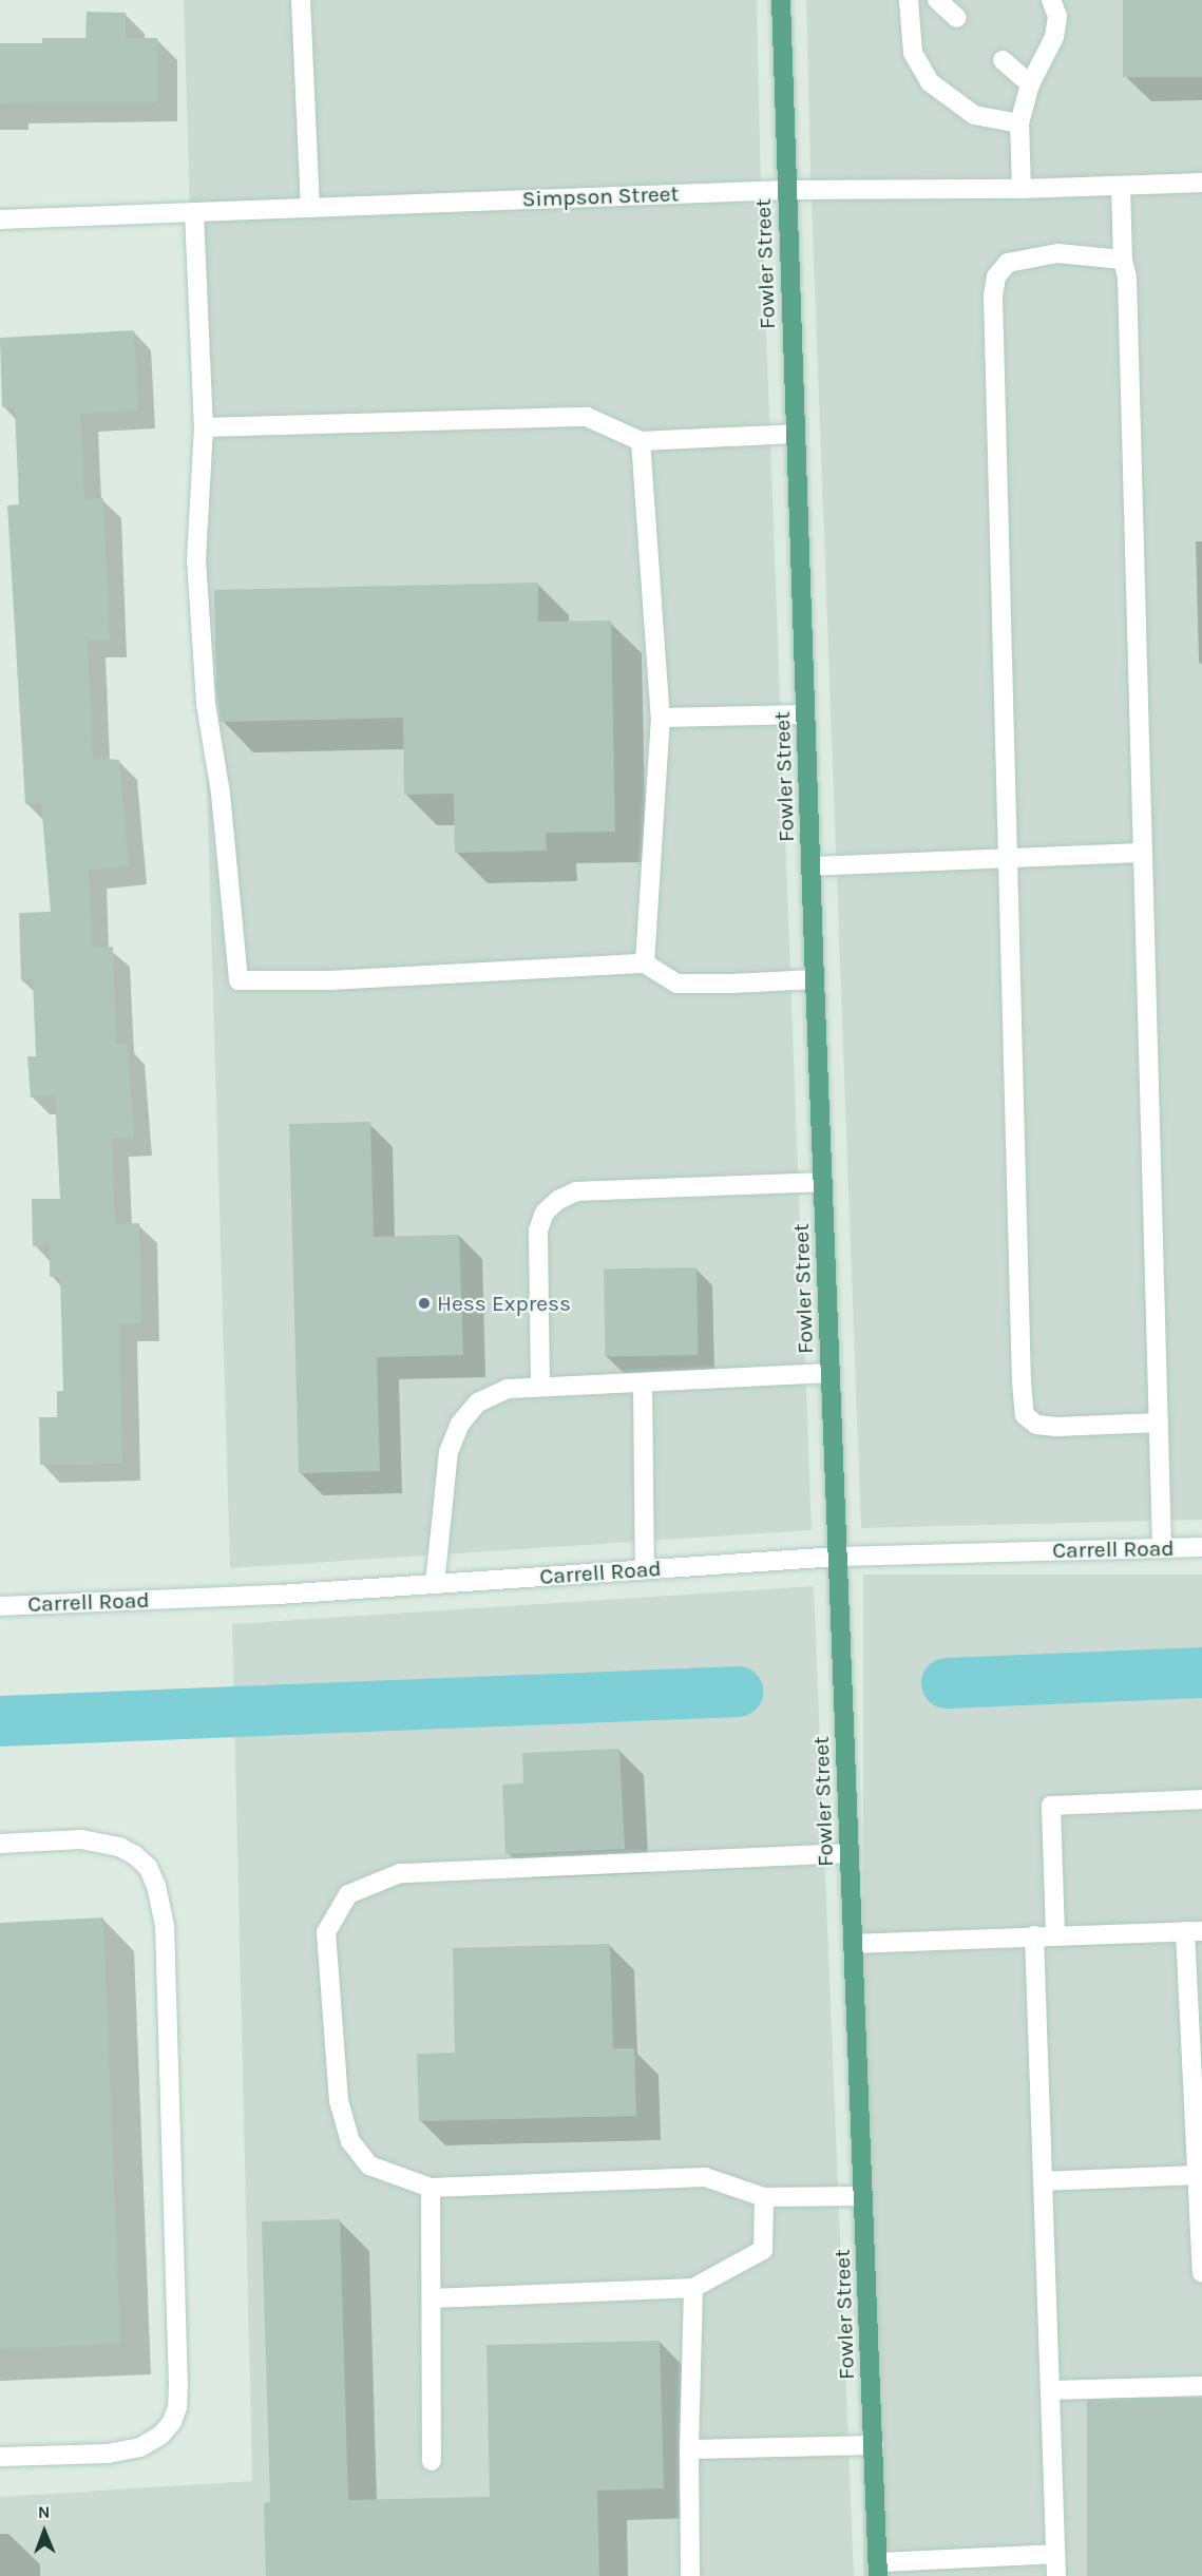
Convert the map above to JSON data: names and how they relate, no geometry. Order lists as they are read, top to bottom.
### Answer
{
  "streets": {
    "main road": ["Fowler Street"],
    "street": ["Simpson Street", "Carrell Road"]
  },
  "crossings": [
    ["Simpson Street", "Fowler Street"],
    ["Fowler Street", "Carrell Road"]
  ],
  "places": ["Hess Express"],
  "north": "top"
}
